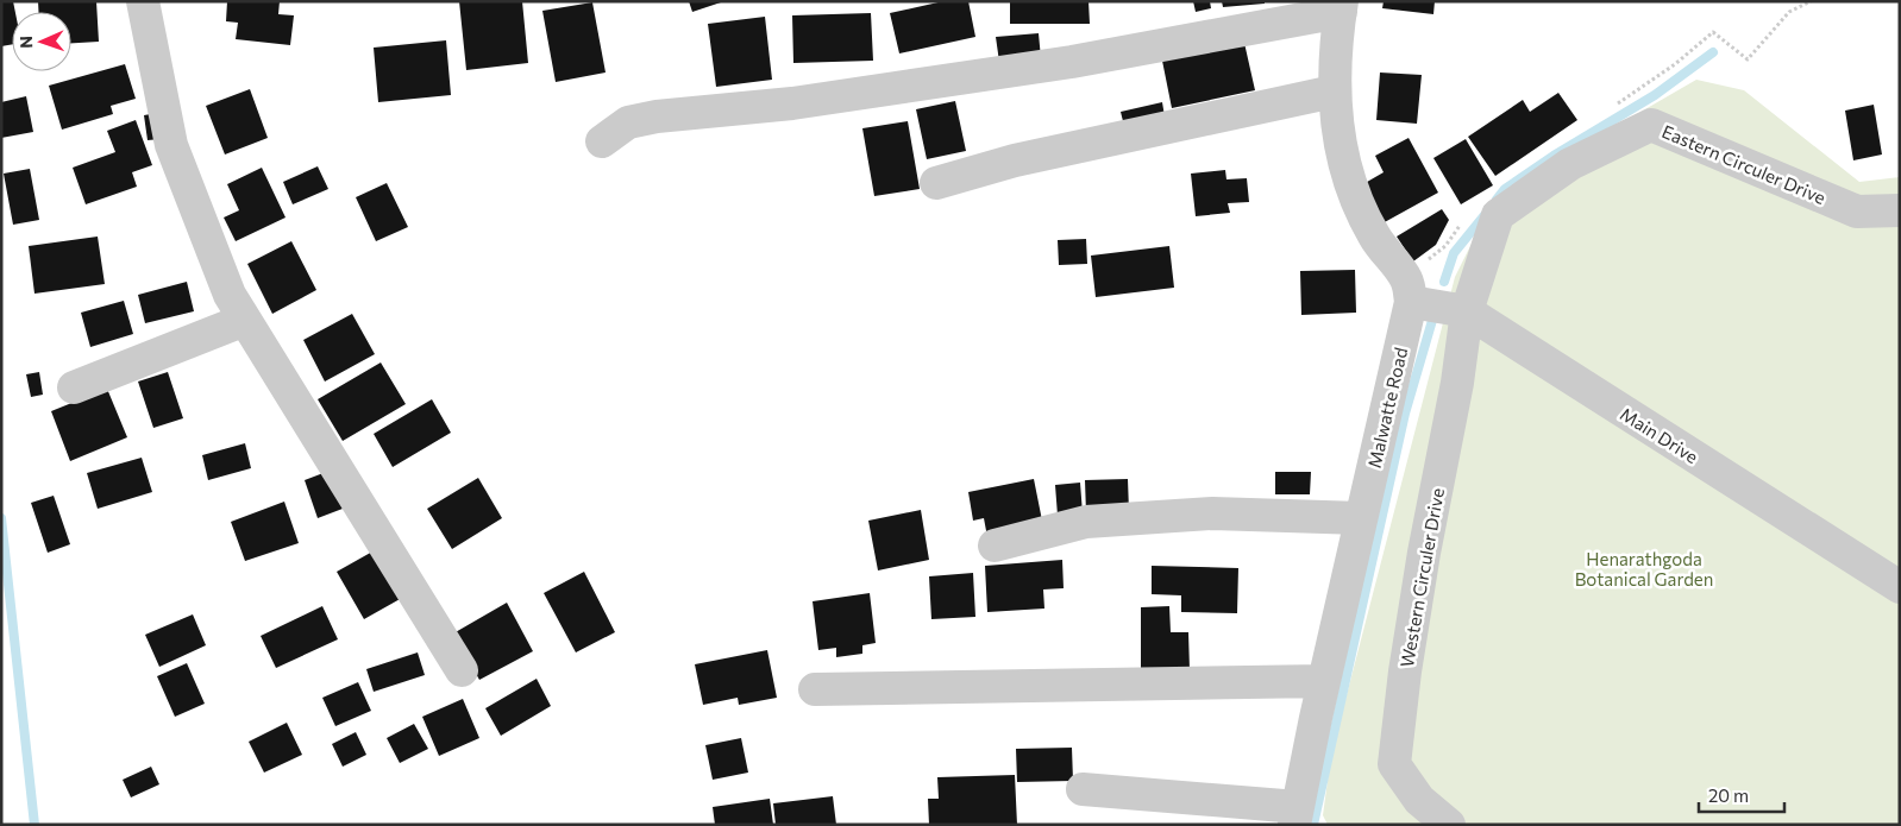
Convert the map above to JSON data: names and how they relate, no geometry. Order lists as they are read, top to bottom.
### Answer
{
  "streets": {
    "street": [
      "Eastern Circuler Drive",
      "Malwatte Road",
      "Main Drive",
      "Western Circuler Drive"
    ]
  },
  "crossings": [
    ["Eastern Circuler Drive", "Main Drive"],
    ["Eastern Circuler Drive", "Western Circuler Drive"],
    ["Malwatte Road", "Main Drive"],
    ["Main Drive", "Western Circuler Drive"]
  ],
  "parks": ["Henarathgoda Botanical Garden"],
  "scale_bar": "20 m",
  "north": "left"
}
